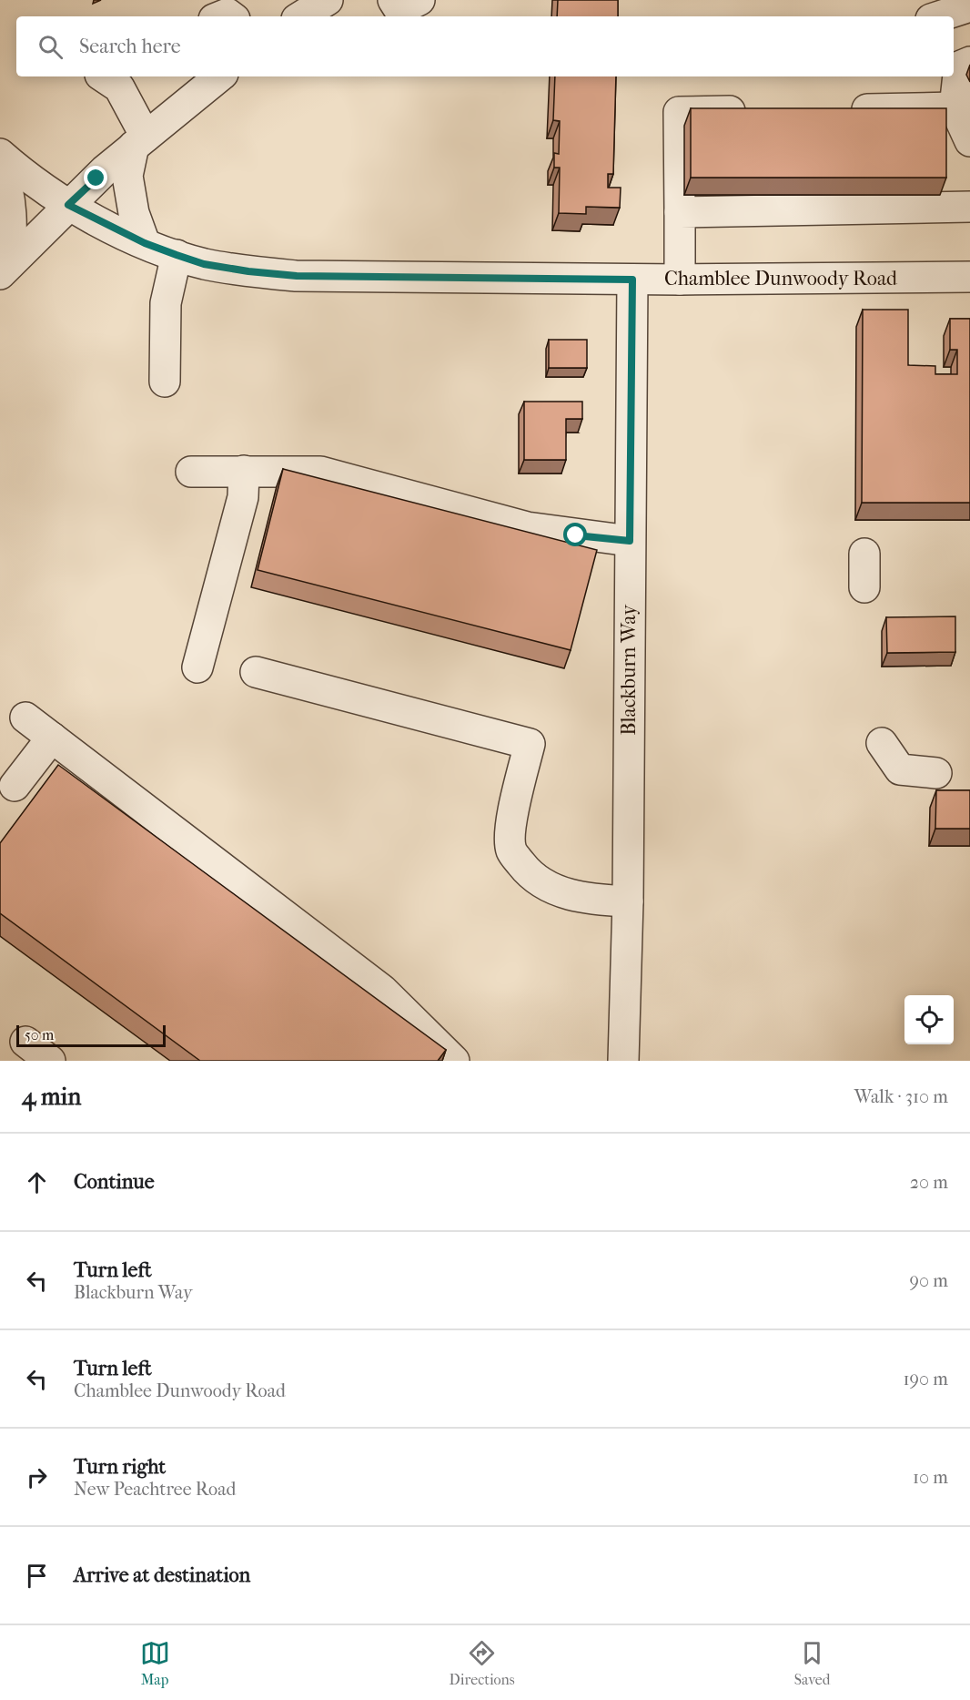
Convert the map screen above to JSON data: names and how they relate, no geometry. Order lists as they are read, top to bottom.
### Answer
{
  "streets": {
    "street": ["Chamblee Dunwoody Road", "Blackburn Way"]
  },
  "crossings": [
    ["Chamblee Dunwoody Road", "Blackburn Way"]
  ],
  "scale_bar": "50 m",
  "page": {
    "search": "Search here",
    "scale": "50 m",
    "heading": ["4 min", "Walk · 310 m"],
    "list": [
      ["Continue", "20 m"],
      ["Turn left", "Blackburn Way", "90 m"],
      ["Turn left", "Chamblee Dunwoody Road", "190 m"],
      ["Turn right", "New Peachtree Road", "10 m"],
      "Arrive at destination"
    ],
    "nav": ["Map", "Directions", "Saved"]
  }
}
